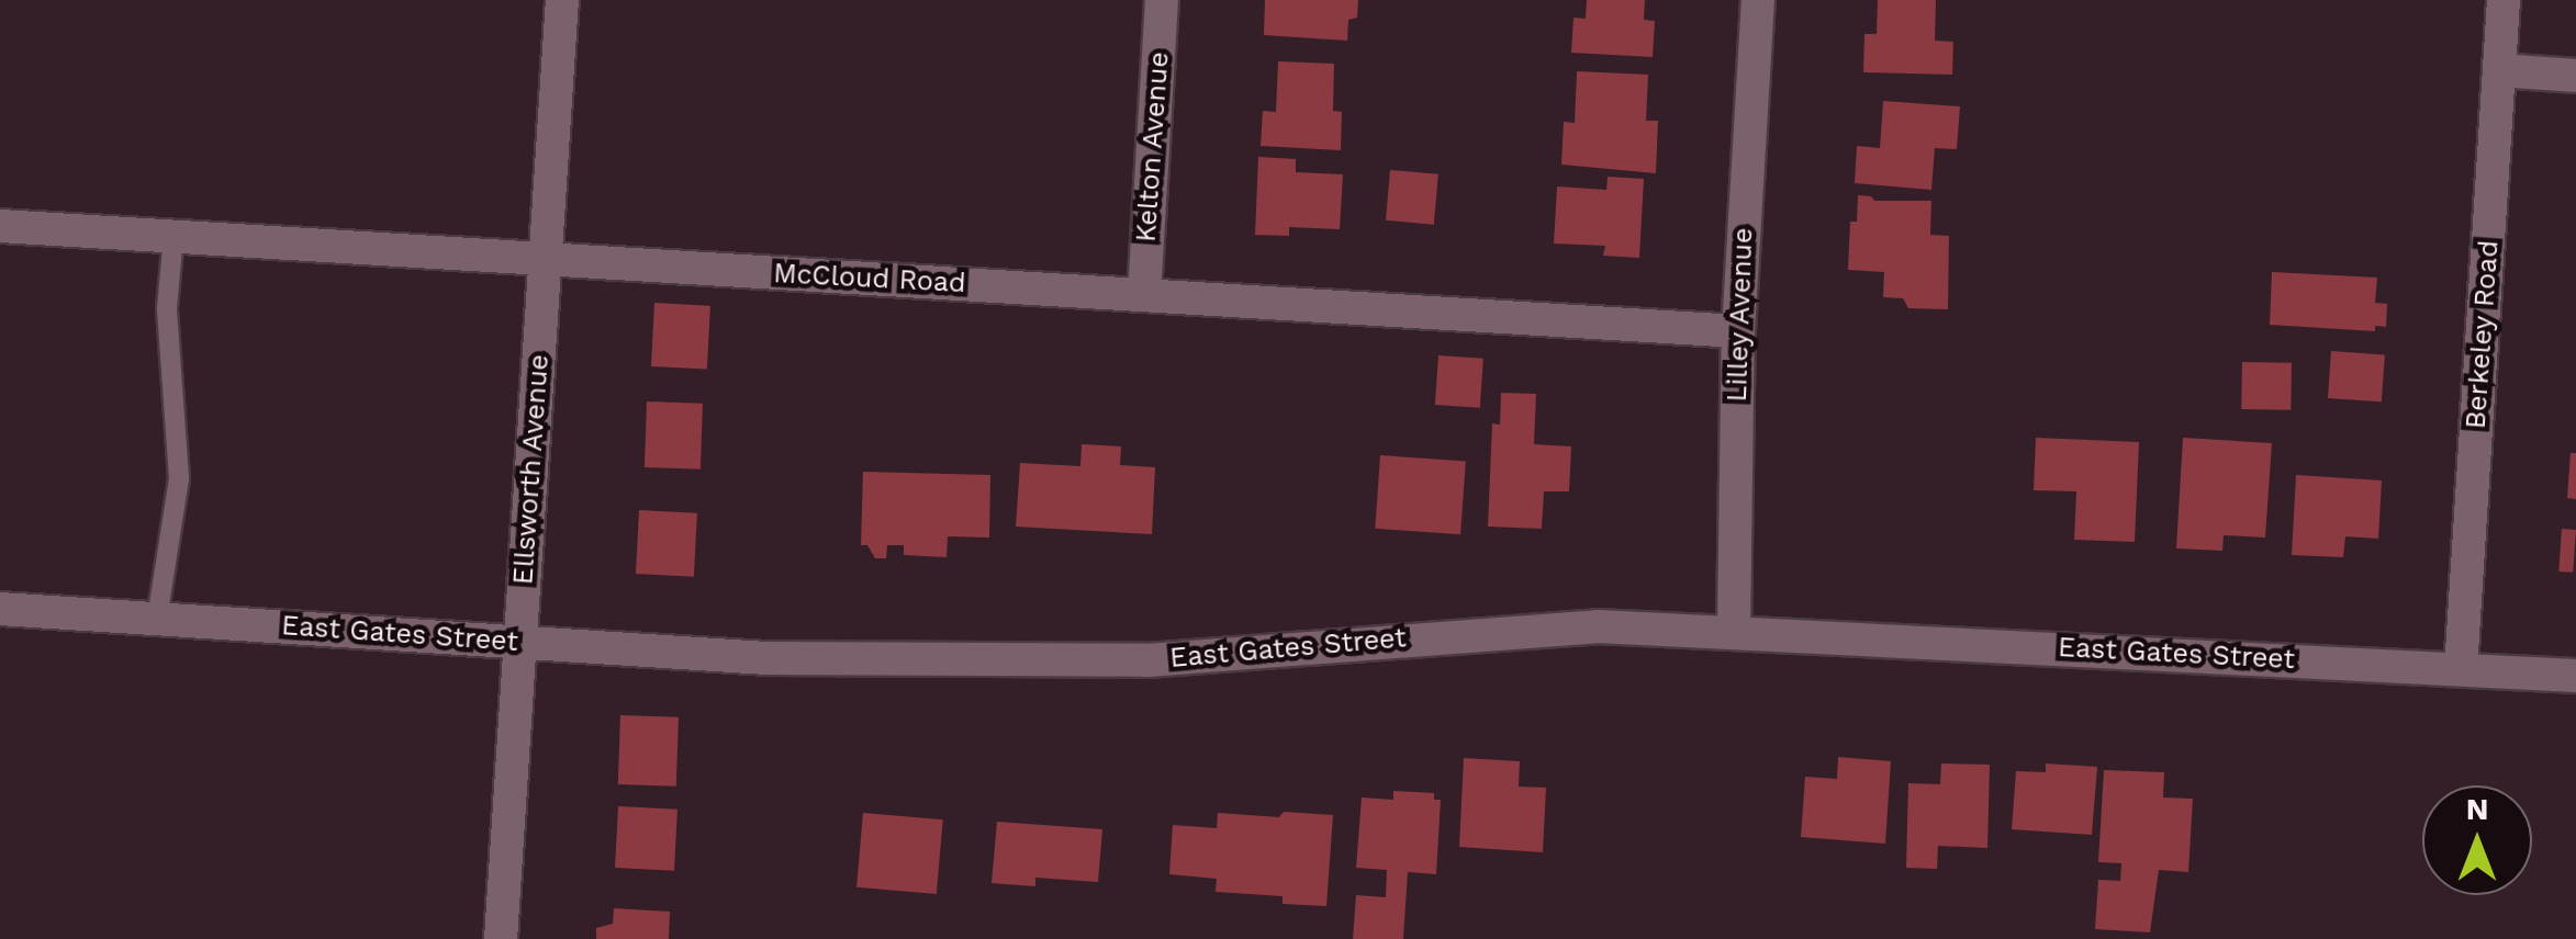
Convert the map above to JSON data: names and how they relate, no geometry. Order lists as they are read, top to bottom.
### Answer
{
  "streets": {
    "street": [
      "Kelton Avenue",
      "McCloud Road",
      "Lilley Avenue",
      "Berkeley Road",
      "Ellsworth Avenue",
      "East Gates Street"
    ]
  },
  "crossings": [
    ["Kelton Avenue", "McCloud Road"],
    ["McCloud Road", "Lilley Avenue"],
    ["McCloud Road", "Ellsworth Avenue"],
    ["Lilley Avenue", "East Gates Street"],
    ["Berkeley Road", "East Gates Street"],
    ["Ellsworth Avenue", "East Gates Street"]
  ],
  "north": "top"
}
